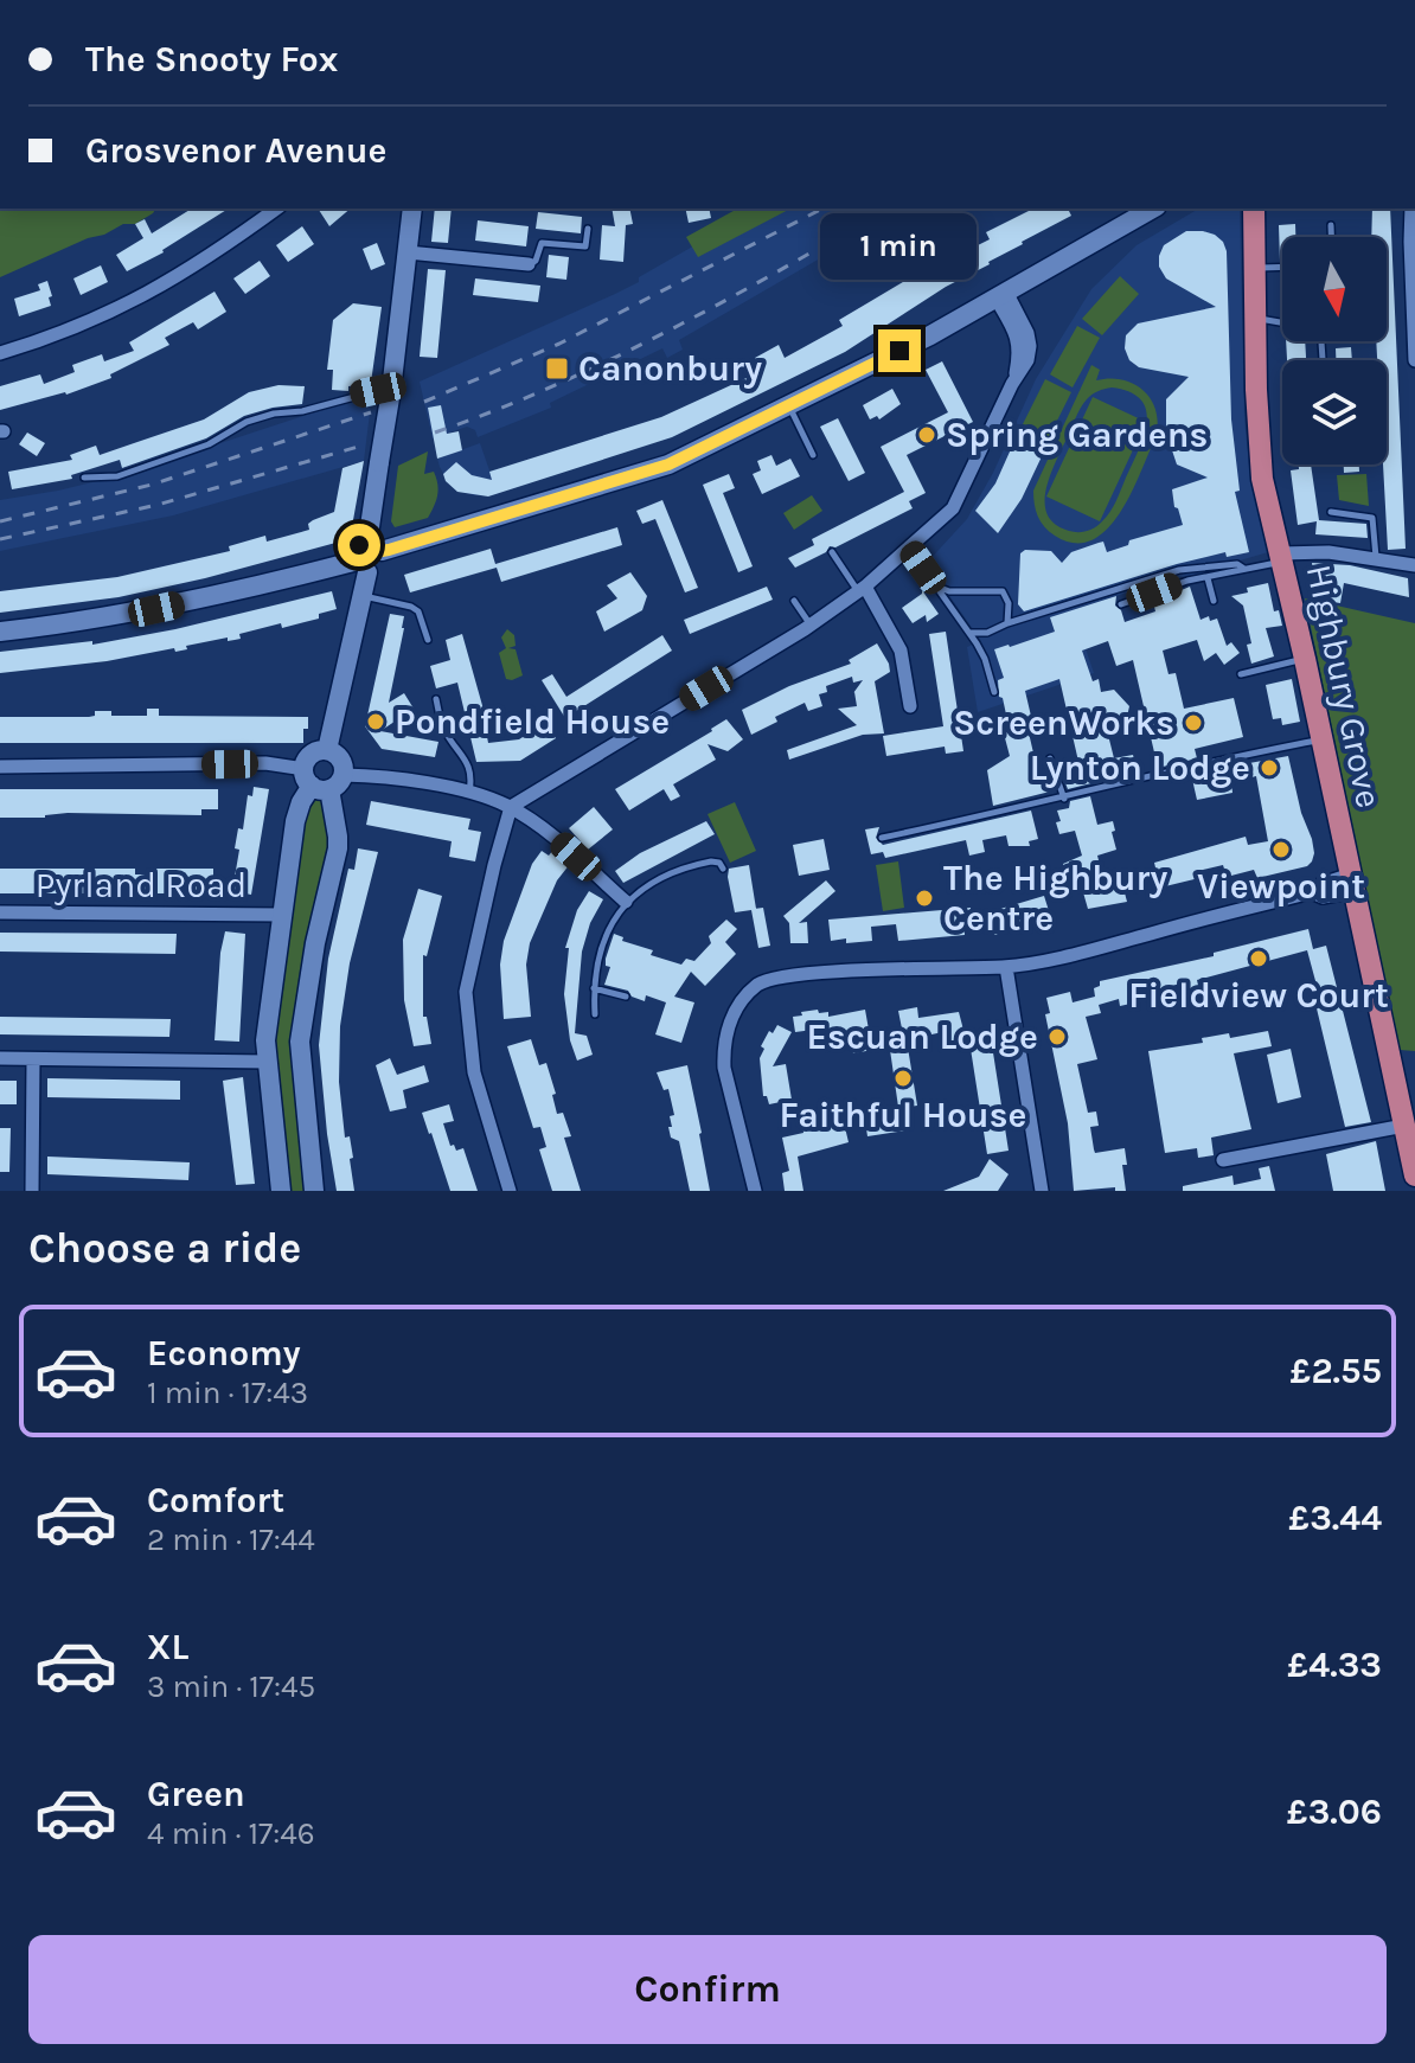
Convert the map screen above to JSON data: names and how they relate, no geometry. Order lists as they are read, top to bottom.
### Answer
{
  "streets": {
    "main road": ["Highbury Grove"],
    "street": ["Pyrland Road"]
  },
  "places": {
    "transit": ["Canonbury"],
    "other": [
      "Spring Gardens",
      "Pondfield House",
      "ScreenWorks",
      "Lynton Lodge",
      "Viewpoint",
      "The Highbury Centre",
      "Fieldview Court",
      "Escuan Lodge",
      "Faithful House"
    ]
  },
  "north": "bottom",
  "page": {
    "banner": ["The Snooty Fox", "Grosvenor Avenue"],
    "bubble": "1 min",
    "heading": "Choose a ride",
    "list": [
      {
        "name": "Economy",
        "note": "1 min · 17:43",
        "value": "£2.55"
      },
      {
        "name": "Comfort",
        "note": "2 min · 17:44",
        "value": "£3.44"
      },
      {
        "name": "XL",
        "note": "3 min · 17:45",
        "value": "£4.33"
      },
      {
        "name": "Green",
        "note": "4 min · 17:46",
        "value": "£3.06"
      }
    ],
    "buttons": "Confirm"
  }
}
